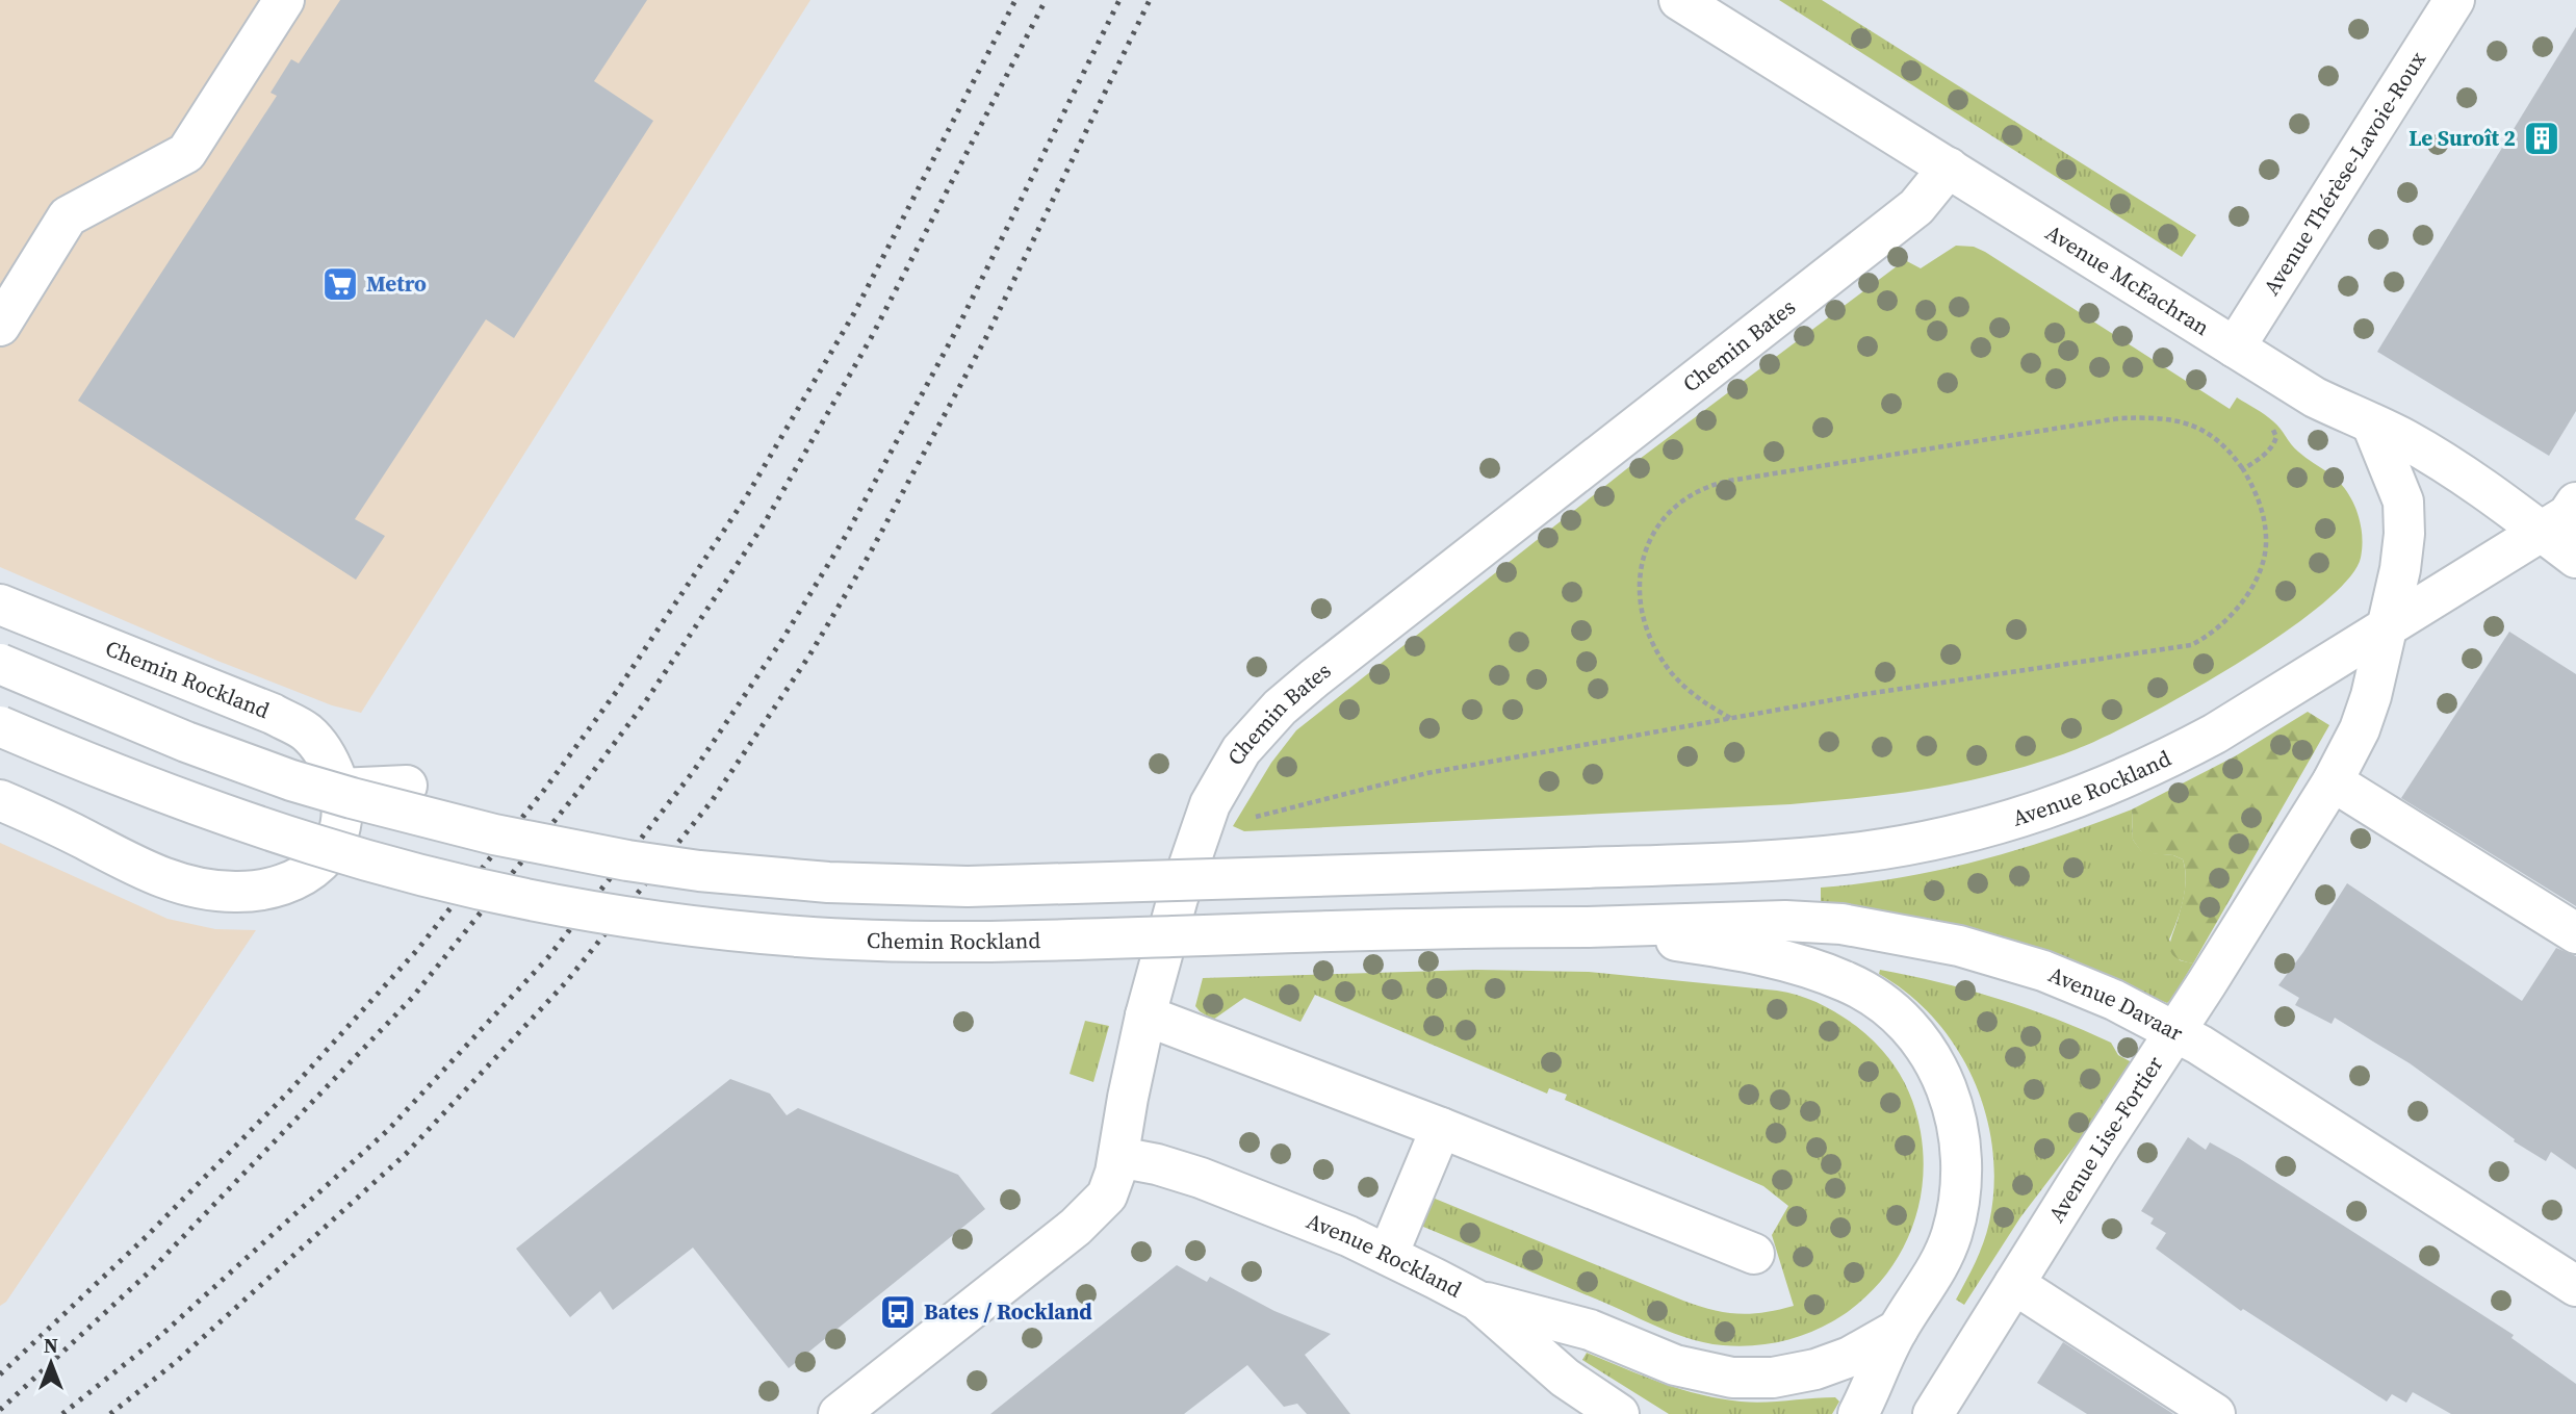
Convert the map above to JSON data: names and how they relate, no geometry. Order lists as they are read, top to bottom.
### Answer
{
  "streets": {
    "street": [
      "Avenue Thérèse-Lavoie-Roux",
      "Avenue McEachran",
      "Chemin Bates",
      "Chemin Rockland",
      "Avenue Rockland",
      "Avenue Davaar",
      "Avenue Lise-Fortier"
    ]
  },
  "crossings": [
    ["Avenue Thérèse-Lavoie-Roux", "Avenue McEachran"],
    ["Avenue McEachran", "Chemin Bates"],
    ["Avenue McEachran", "Avenue Rockland"],
    ["Avenue McEachran", "Avenue Lise-Fortier"],
    ["Chemin Bates", "Avenue Rockland"],
    ["Chemin Rockland", "Avenue Davaar"],
    ["Avenue Rockland", "Avenue Lise-Fortier"],
    ["Avenue Davaar", "Avenue Lise-Fortier"]
  ],
  "places": {
    "building": ["Le Suroît 2"],
    "supermarket": ["Metro"],
    "bus stop": ["Bates / Rockland"]
  },
  "north": "top"
}
